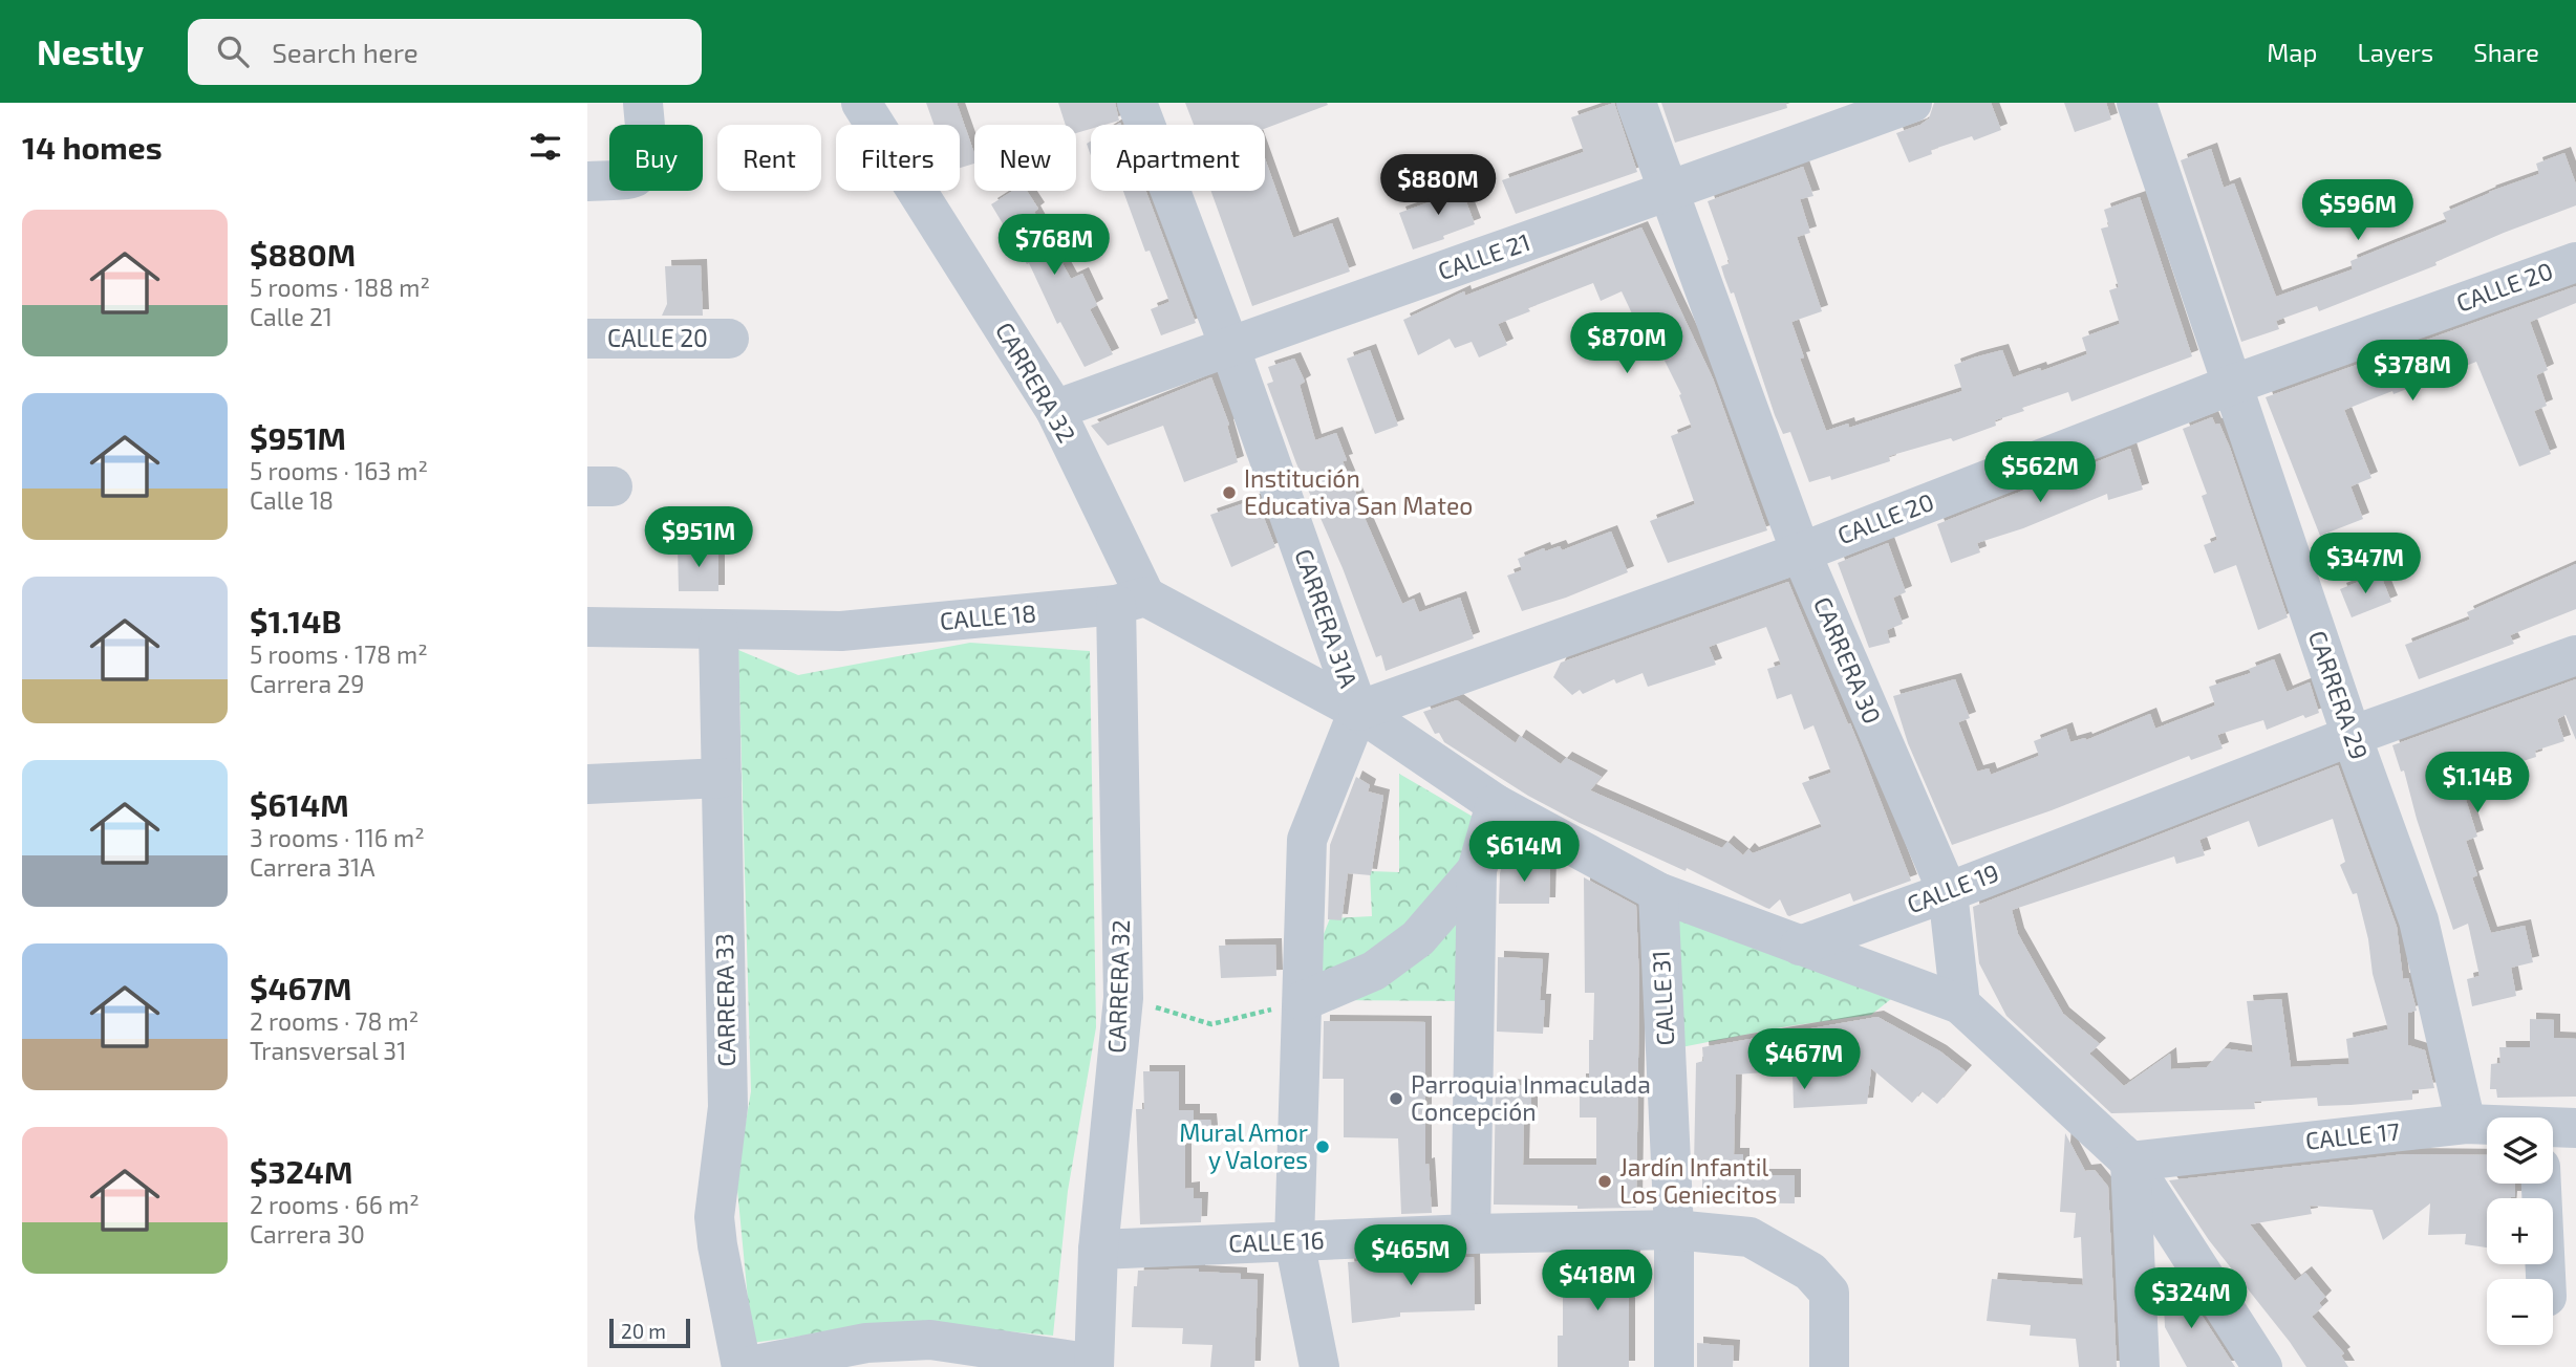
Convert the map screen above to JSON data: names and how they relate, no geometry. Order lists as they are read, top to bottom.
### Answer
{
  "streets": {
    "street": [
      "CALLE 21",
      "CALLE 20",
      "CARRERA 32",
      "CALLE 18",
      "CARRERA 31A",
      "CARRERA 30",
      "CARRERA 29",
      "CALLE 19",
      "CALLE 31",
      "CARRERA 33",
      "CALLE 17",
      "CALLE 16"
    ]
  },
  "crossings": [
    ["CALLE 21", "CARRERA 32"],
    ["CALLE 21", "CARRERA 31A"],
    ["CALLE 21", "CARRERA 30"],
    ["CALLE 20", "CARRERA 31A"],
    ["CALLE 20", "CARRERA 30"],
    ["CALLE 20", "CARRERA 29"],
    ["CARRERA 32", "CALLE 18"],
    ["CARRERA 32", "CALLE 16"],
    ["CALLE 18", "CARRERA 33"],
    ["CARRERA 31A", "CALLE 16"],
    ["CARRERA 30", "CALLE 19"],
    ["CARRERA 29", "CALLE 19"],
    ["CARRERA 29", "CALLE 17"],
    ["CALLE 31", "CALLE 16"]
  ],
  "places": [
    "Institución Educativa San Mateo",
    "Parroquia Inmaculada Concepción",
    "Mural Amor y Valores",
    "Jardín Infantil Los Geniecitos"
  ],
  "scale_bar": "20 m",
  "page": {
    "header": "Nestly",
    "search": "Search here",
    "nav": ["Map", "Layers", "Share"],
    "heading": "14 homes",
    "chip": [
      "Buy",
      "Rent",
      "Filters",
      "New",
      "Apartment"
    ],
    "price": [
      "$880M",
      "$596M",
      "$768M",
      "$870M",
      "$378M",
      "$562M",
      "$951M",
      "$347M",
      "$1.14B",
      "$614M",
      "$467M",
      "$465M",
      "$418M",
      "$324M"
    ],
    "list": [
      {
        "name": "$880M",
        "note": "5 rooms · 188 m² · Calle 21"
      },
      {
        "name": "$951M",
        "note": "5 rooms · 163 m² · Calle 18"
      },
      {
        "name": "$1.14B",
        "note": "5 rooms · 178 m² · Carrera 29"
      },
      {
        "name": "$614M",
        "note": "3 rooms · 116 m² · Carrera 31A"
      },
      {
        "name": "$467M",
        "note": "2 rooms · 78 m² · Transversal 31"
      },
      {
        "name": "$324M",
        "note": "2 rooms · 66 m² · Carrera 30"
      }
    ],
    "map_buttons": ["+", "−"],
    "scale": "20 m"
  }
}
